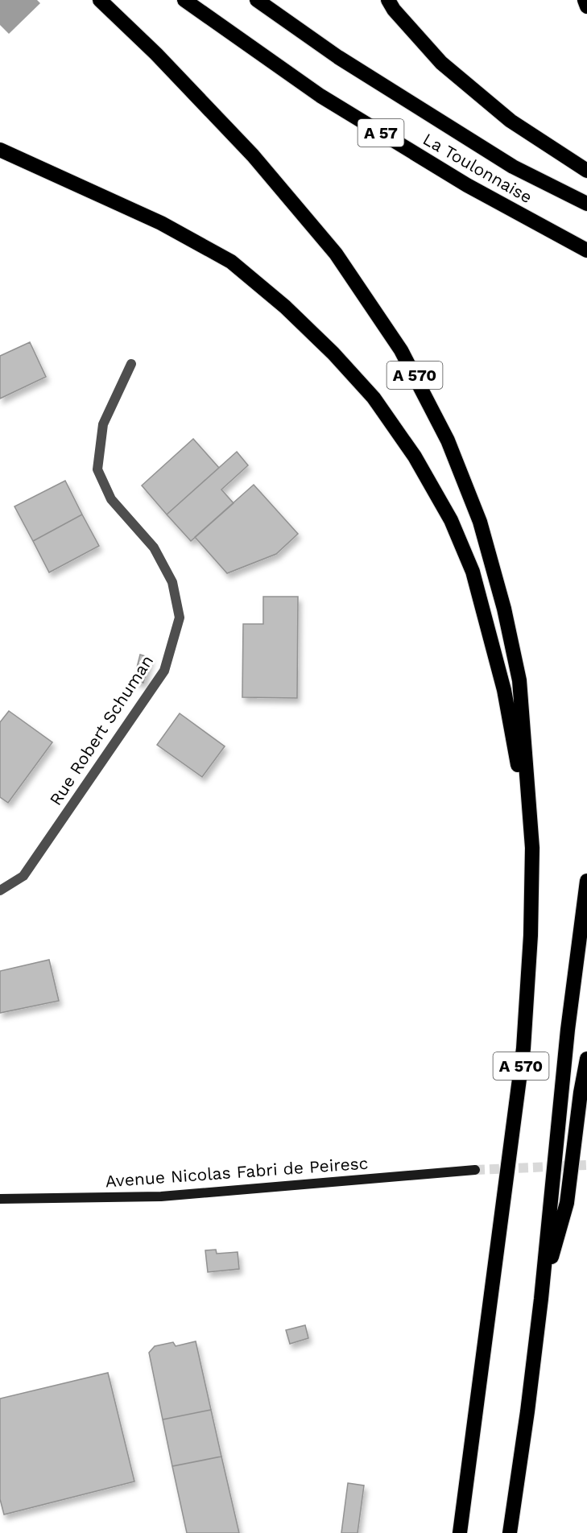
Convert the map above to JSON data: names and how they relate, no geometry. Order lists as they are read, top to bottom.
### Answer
{
  "streets": {
    "highway": ["A 57", "La Toulonnaise", "A 570"],
    "street": ["Rue Robert Schuman", "Avenue Nicolas Fabri de Peiresc"]
  }
}
